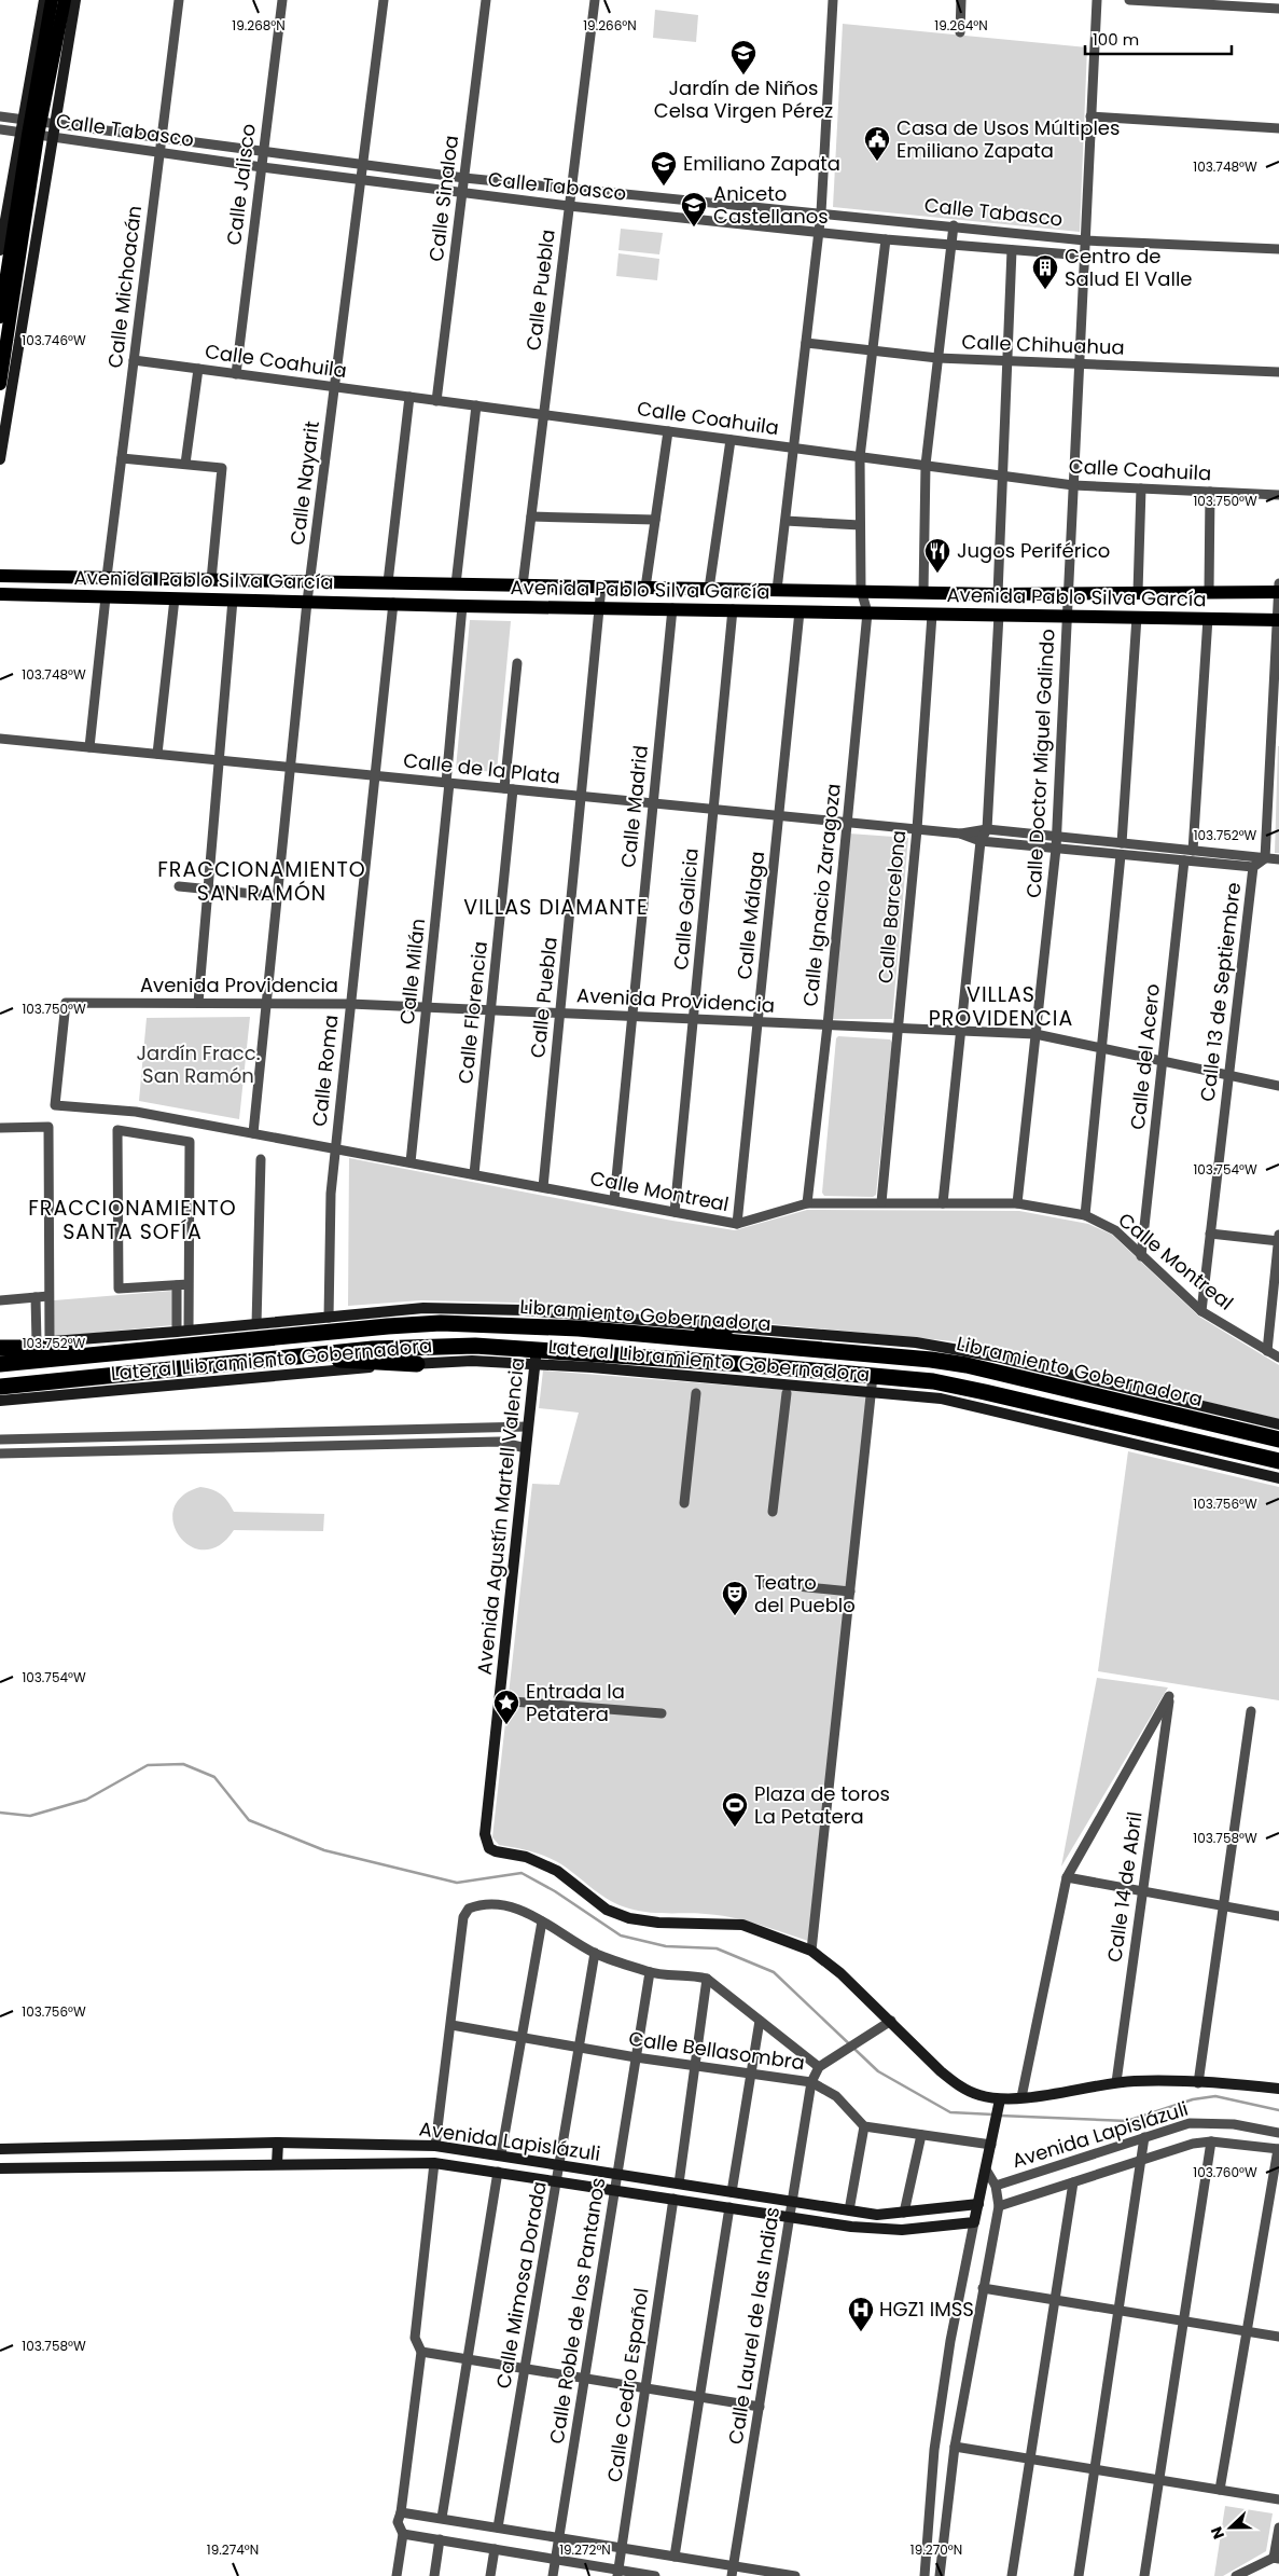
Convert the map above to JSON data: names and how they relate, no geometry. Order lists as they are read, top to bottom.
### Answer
{
  "streets": {
    "highway": ["Libramiento Gobernadora"],
    "main road": ["Avenida Pablo Silva García"],
    "street": [
      "Calle Tabasco",
      "Calle Jalisco",
      "Calle Sinaloa",
      "Calle Michoacán",
      "Calle Puebla",
      "Calle Chihuahua",
      "Calle Coahuila",
      "Calle Nayarit",
      "Calle Doctor Miguel Galindo",
      "Calle de la Plata",
      "Calle Madrid",
      "Calle Ignacio Zaragoza",
      "Calle Barcelona",
      "Calle Galicia",
      "Calle Málaga",
      "Calle Milán",
      "Avenida Providencia",
      "Calle 13 de Septiembre",
      "Calle Florencia",
      "Calle del Acero",
      "Calle Roma",
      "Calle Montreal",
      "Lateral Libramiento Gobernadora",
      "Avenida Agustín Martell Valencia",
      "Calle 14 de Abril",
      "Calle Bellasombra",
      "Avenida Lapislázuli",
      "Calle Mimosa Dorada",
      "Calle Roble de los Pantanos",
      "Calle Laurel de las Indias",
      "Calle Cedro Español"
    ]
  },
  "crossings": [
    ["Calle Tabasco", "Calle Jalisco"],
    ["Calle Tabasco", "Calle Sinaloa"],
    ["Calle Tabasco", "Calle Michoacán"],
    ["Calle Tabasco", "Calle Puebla"],
    ["Calle Tabasco", "Calle Nayarit"],
    ["Calle Tabasco", "Calle Doctor Miguel Galindo"],
    ["Calle Tabasco", "Calle Ignacio Zaragoza"],
    ["Calle Jalisco", "Calle Coahuila"],
    ["Calle Sinaloa", "Calle Coahuila"],
    ["Calle Michoacán", "Calle Coahuila"],
    ["Calle Michoacán", "Avenida Pablo Silva García"],
    ["Calle Puebla", "Calle Coahuila"],
    ["Calle Puebla", "Avenida Pablo Silva García"],
    ["Calle Puebla", "Calle de la Plata"],
    ["Calle Puebla", "Avenida Providencia"],
    ["Calle Puebla", "Calle Montreal"],
    ["Calle Chihuahua", "Calle Doctor Miguel Galindo"],
    ["Calle Chihuahua", "Calle Ignacio Zaragoza"],
    ["Calle Coahuila", "Calle Nayarit"],
    ["Calle Coahuila", "Calle Doctor Miguel Galindo"],
    ["Calle Coahuila", "Calle Ignacio Zaragoza"],
    ["Calle Nayarit", "Avenida Pablo Silva García"],
    ["Calle Nayarit", "Calle de la Plata"],
    ["Calle Nayarit", "Avenida Providencia"],
    ["Calle Nayarit", "Calle Montreal"],
    ["Avenida Pablo Silva García", "Calle Doctor Miguel Galindo"],
    ["Avenida Pablo Silva García", "Calle Madrid"],
    ["Avenida Pablo Silva García", "Calle Ignacio Zaragoza"],
    ["Avenida Pablo Silva García", "Calle Barcelona"],
    ["Avenida Pablo Silva García", "Calle Galicia"],
    ["Avenida Pablo Silva García", "Calle Málaga"],
    ["Avenida Pablo Silva García", "Calle Milán"],
    ["Avenida Pablo Silva García", "Calle Roma"],
    ["Calle Doctor Miguel Galindo", "Calle de la Plata"],
    ["Calle Doctor Miguel Galindo", "Avenida Providencia"],
    ["Calle Doctor Miguel Galindo", "Calle Montreal"],
    ["Calle de la Plata", "Calle Madrid"],
    ["Calle de la Plata", "Calle Ignacio Zaragoza"],
    ["Calle de la Plata", "Calle Barcelona"],
    ["Calle de la Plata", "Calle Galicia"],
    ["Calle de la Plata", "Calle Málaga"],
    ["Calle de la Plata", "Calle Milán"],
    ["Calle de la Plata", "Calle 13 de Septiembre"],
    ["Calle de la Plata", "Calle Florencia"],
    ["Calle de la Plata", "Calle del Acero"],
    ["Calle de la Plata", "Calle Roma"],
    ["Calle Madrid", "Avenida Providencia"],
    ["Calle Madrid", "Calle Montreal"],
    ["Calle Ignacio Zaragoza", "Avenida Providencia"],
    ["Calle Ignacio Zaragoza", "Calle Montreal"],
    ["Calle Barcelona", "Avenida Providencia"],
    ["Calle Barcelona", "Calle Montreal"],
    ["Calle Galicia", "Avenida Providencia"],
    ["Calle Galicia", "Calle Montreal"],
    ["Calle Málaga", "Avenida Providencia"],
    ["Calle Málaga", "Calle Montreal"],
    ["Calle Milán", "Avenida Providencia"],
    ["Calle Milán", "Calle Montreal"],
    ["Avenida Providencia", "Calle 13 de Septiembre"],
    ["Avenida Providencia", "Calle Florencia"],
    ["Avenida Providencia", "Calle del Acero"],
    ["Avenida Providencia", "Calle Roma"],
    ["Avenida Providencia", "Calle Montreal"],
    ["Calle 13 de Septiembre", "Calle Montreal"],
    ["Calle Florencia", "Calle Montreal"],
    ["Calle del Acero", "Calle Montreal"],
    ["Calle Roma", "Calle Montreal"],
    ["Calle Roma", "Lateral Libramiento Gobernadora"],
    ["Lateral Libramiento Gobernadora", "Avenida Agustín Martell Valencia"],
    ["Avenida Agustín Martell Valencia", "Calle 14 de Abril"],
    ["Calle Bellasombra", "Calle Mimosa Dorada"],
    ["Calle Bellasombra", "Calle Roble de los Pantanos"],
    ["Calle Bellasombra", "Calle Laurel de las Indias"],
    ["Avenida Lapislázuli", "Calle Mimosa Dorada"],
    ["Avenida Lapislázuli", "Calle Roble de los Pantanos"],
    ["Avenida Lapislázuli", "Calle Laurel de las Indias"],
    ["Avenida Lapislázuli", "Calle Cedro Español"]
  ],
  "districts": [
    "FRACCIONAMIENTO SAN RAMÓN",
    "VILLAS DIAMANTE",
    "VILLAS PROVIDENCIA",
    "FRACCIONAMIENTO SANTA SOFÍA"
  ],
  "parks": ["Jardín Fracc. San Ramón"],
  "places": {
    "school or university": ["Jardín de Niños Celsa Virgen Pérez", "Emiliano Zapata", "Aniceto Castellanos"],
    "public building": ["Casa de Usos Múltiples Emiliano Zapata"],
    "building": ["Centro de Salud El Valle"],
    "restaurant": ["Jugos Periférico"],
    "theatre": ["Teatro del Pueblo"],
    "place": ["Entrada la Petatera"],
    "sports": ["Plaza de toros La Petatera"],
    "hospital": ["HGZ1 IMSS"]
  },
  "scale_bar": "100 m",
  "north": "left",
  "coordinates": [
    "19.268°N",
    "19.264°N",
    "19.266°N",
    "103.748°W",
    "103.746°W",
    "103.750°W",
    "103.752°W",
    "103.754°W",
    "103.756°W",
    "103.758°W",
    "103.760°W",
    "19.274°N",
    "19.272°N",
    "19.270°N"
  ]
}
